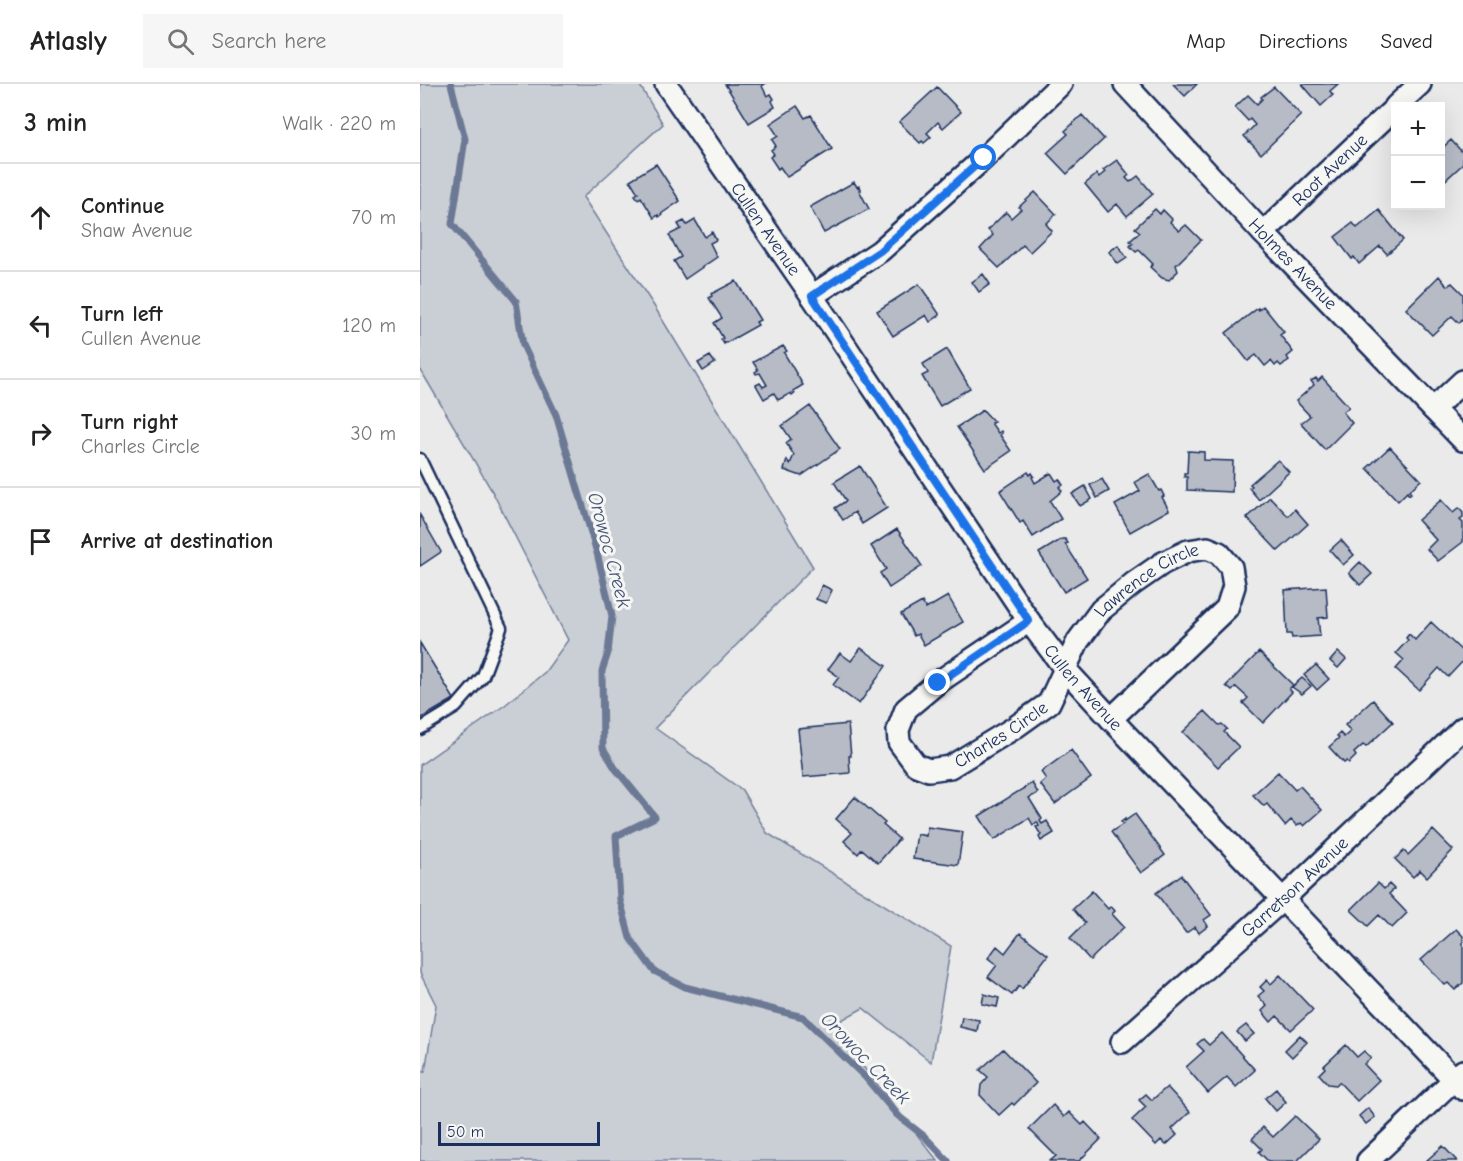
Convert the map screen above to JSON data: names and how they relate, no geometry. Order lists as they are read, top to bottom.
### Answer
{
  "streets": {
    "street": [
      "Root Avenue",
      "Cullen Avenue",
      "Holmes Avenue",
      "Lawrence Circle",
      "Charles Circle",
      "Garretson Avenue"
    ]
  },
  "crossings": [
    ["Root Avenue", "Holmes Avenue"],
    ["Cullen Avenue", "Lawrence Circle"],
    ["Cullen Avenue", "Charles Circle"],
    ["Cullen Avenue", "Garretson Avenue"],
    ["Lawrence Circle", "Charles Circle"]
  ],
  "water": ["Orowoc Creek"],
  "scale_bar": "50 m",
  "page": {
    "header": "Atlasly",
    "search": "Search here",
    "nav": ["Map", "Directions", "Saved"],
    "heading": ["3 min", "Walk · 220 m"],
    "map_buttons": ["+", "−"],
    "list": [
      ["Continue", "Shaw Avenue", "70 m"],
      ["Turn left", "Cullen Avenue", "120 m"],
      ["Turn right", "Charles Circle", "30 m"],
      "Arrive at destination"
    ],
    "scale": "50 m"
  }
}
